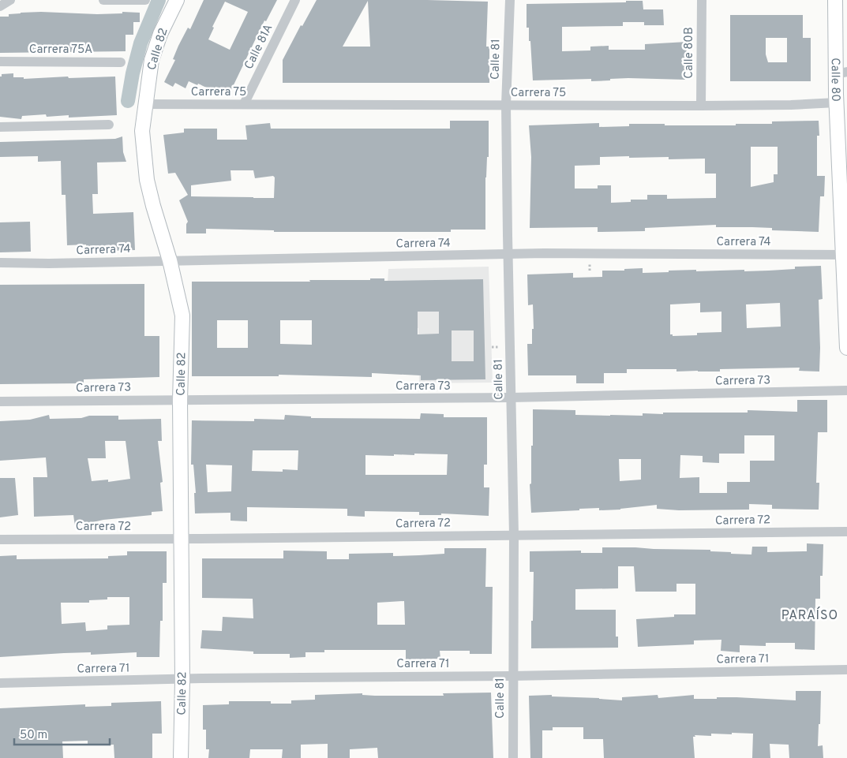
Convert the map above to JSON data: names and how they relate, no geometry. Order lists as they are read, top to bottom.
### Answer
{
  "streets": {
    "street": [
      "Calle 81A",
      "Carrera 75A",
      "Calle 82",
      "Calle 80B",
      "Calle 81",
      "Calle 80",
      "Carrera 75",
      "Carrera 74",
      "Carrera 73",
      "Carrera 72",
      "Carrera 71"
    ]
  },
  "crossings": [
    ["Calle 81A", "Carrera 75"],
    ["Calle 82", "Carrera 75"],
    ["Calle 82", "Carrera 74"],
    ["Calle 82", "Carrera 73"],
    ["Calle 82", "Carrera 72"],
    ["Calle 82", "Carrera 71"],
    ["Calle 80B", "Carrera 75"],
    ["Calle 81", "Carrera 75"],
    ["Calle 81", "Carrera 74"],
    ["Calle 81", "Carrera 73"],
    ["Calle 81", "Carrera 72"],
    ["Calle 81", "Carrera 71"],
    ["Calle 80", "Carrera 75"],
    ["Calle 80", "Carrera 74"]
  ],
  "districts": ["PARAÍSO"],
  "scale_bar": "50 m"
}
